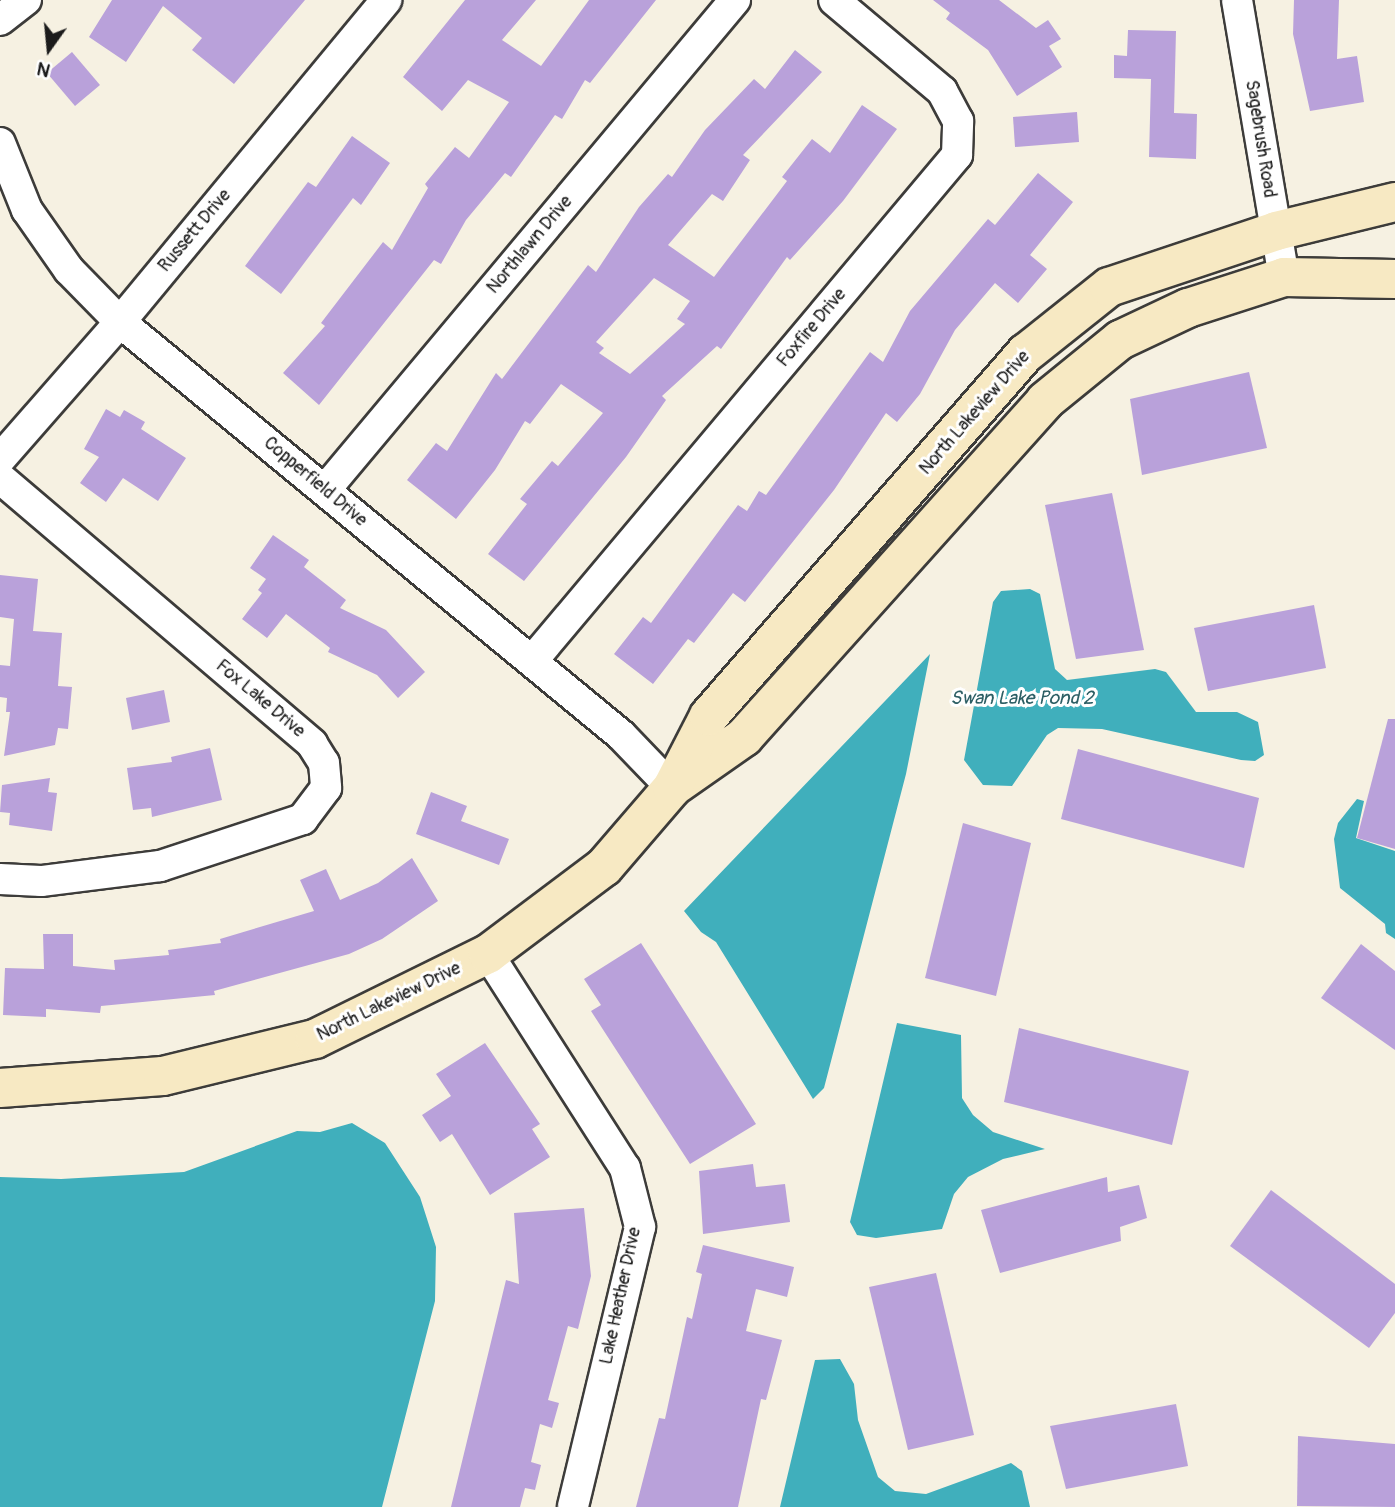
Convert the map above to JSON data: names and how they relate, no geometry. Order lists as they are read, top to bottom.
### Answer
{
  "streets": {
    "street": [
      "Sagebrush Road",
      "Russett Drive",
      "Northlawn Drive",
      "Foxfire Drive",
      "North Lakeview Drive",
      "Copperfield Drive",
      "Fox Lake Drive",
      "Lake Heather Drive"
    ]
  },
  "crossings": [
    ["Sagebrush Road", "North Lakeview Drive"],
    ["Russett Drive", "Copperfield Drive"],
    ["Northlawn Drive", "Copperfield Drive"],
    ["Foxfire Drive", "Copperfield Drive"],
    ["North Lakeview Drive", "Copperfield Drive"],
    ["North Lakeview Drive", "Lake Heather Drive"]
  ],
  "water": ["Swan Lake Pond 2"],
  "north": "bottom"
}
